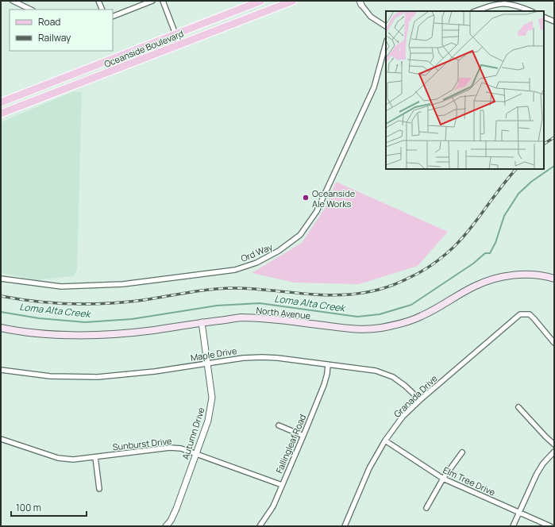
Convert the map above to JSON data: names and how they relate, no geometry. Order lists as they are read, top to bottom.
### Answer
{
  "streets": {
    "main road": ["Oceanside Boulevard", "North Avenue"],
    "street": [
      "Ord Way",
      "Maple Drive",
      "Granada Drive",
      "Autumn Drive",
      "Sunburst Drive",
      "Fallingleaf Road",
      "Elm Tree Drive"
    ]
  },
  "crossings": [
    ["North Avenue", "Autumn Drive"],
    ["Maple Drive", "Granada Drive"],
    ["Maple Drive", "Autumn Drive"],
    ["Maple Drive", "Fallingleaf Road"],
    ["Granada Drive", "Elm Tree Drive"],
    ["Autumn Drive", "Sunburst Drive"],
    ["Sunburst Drive", "Fallingleaf Road"]
  ],
  "water": ["Loma Alta Creek"],
  "places": ["Oceanside Ale Works"],
  "legend": ["Road", "Railway"],
  "scale_bar": "100 m"
}
